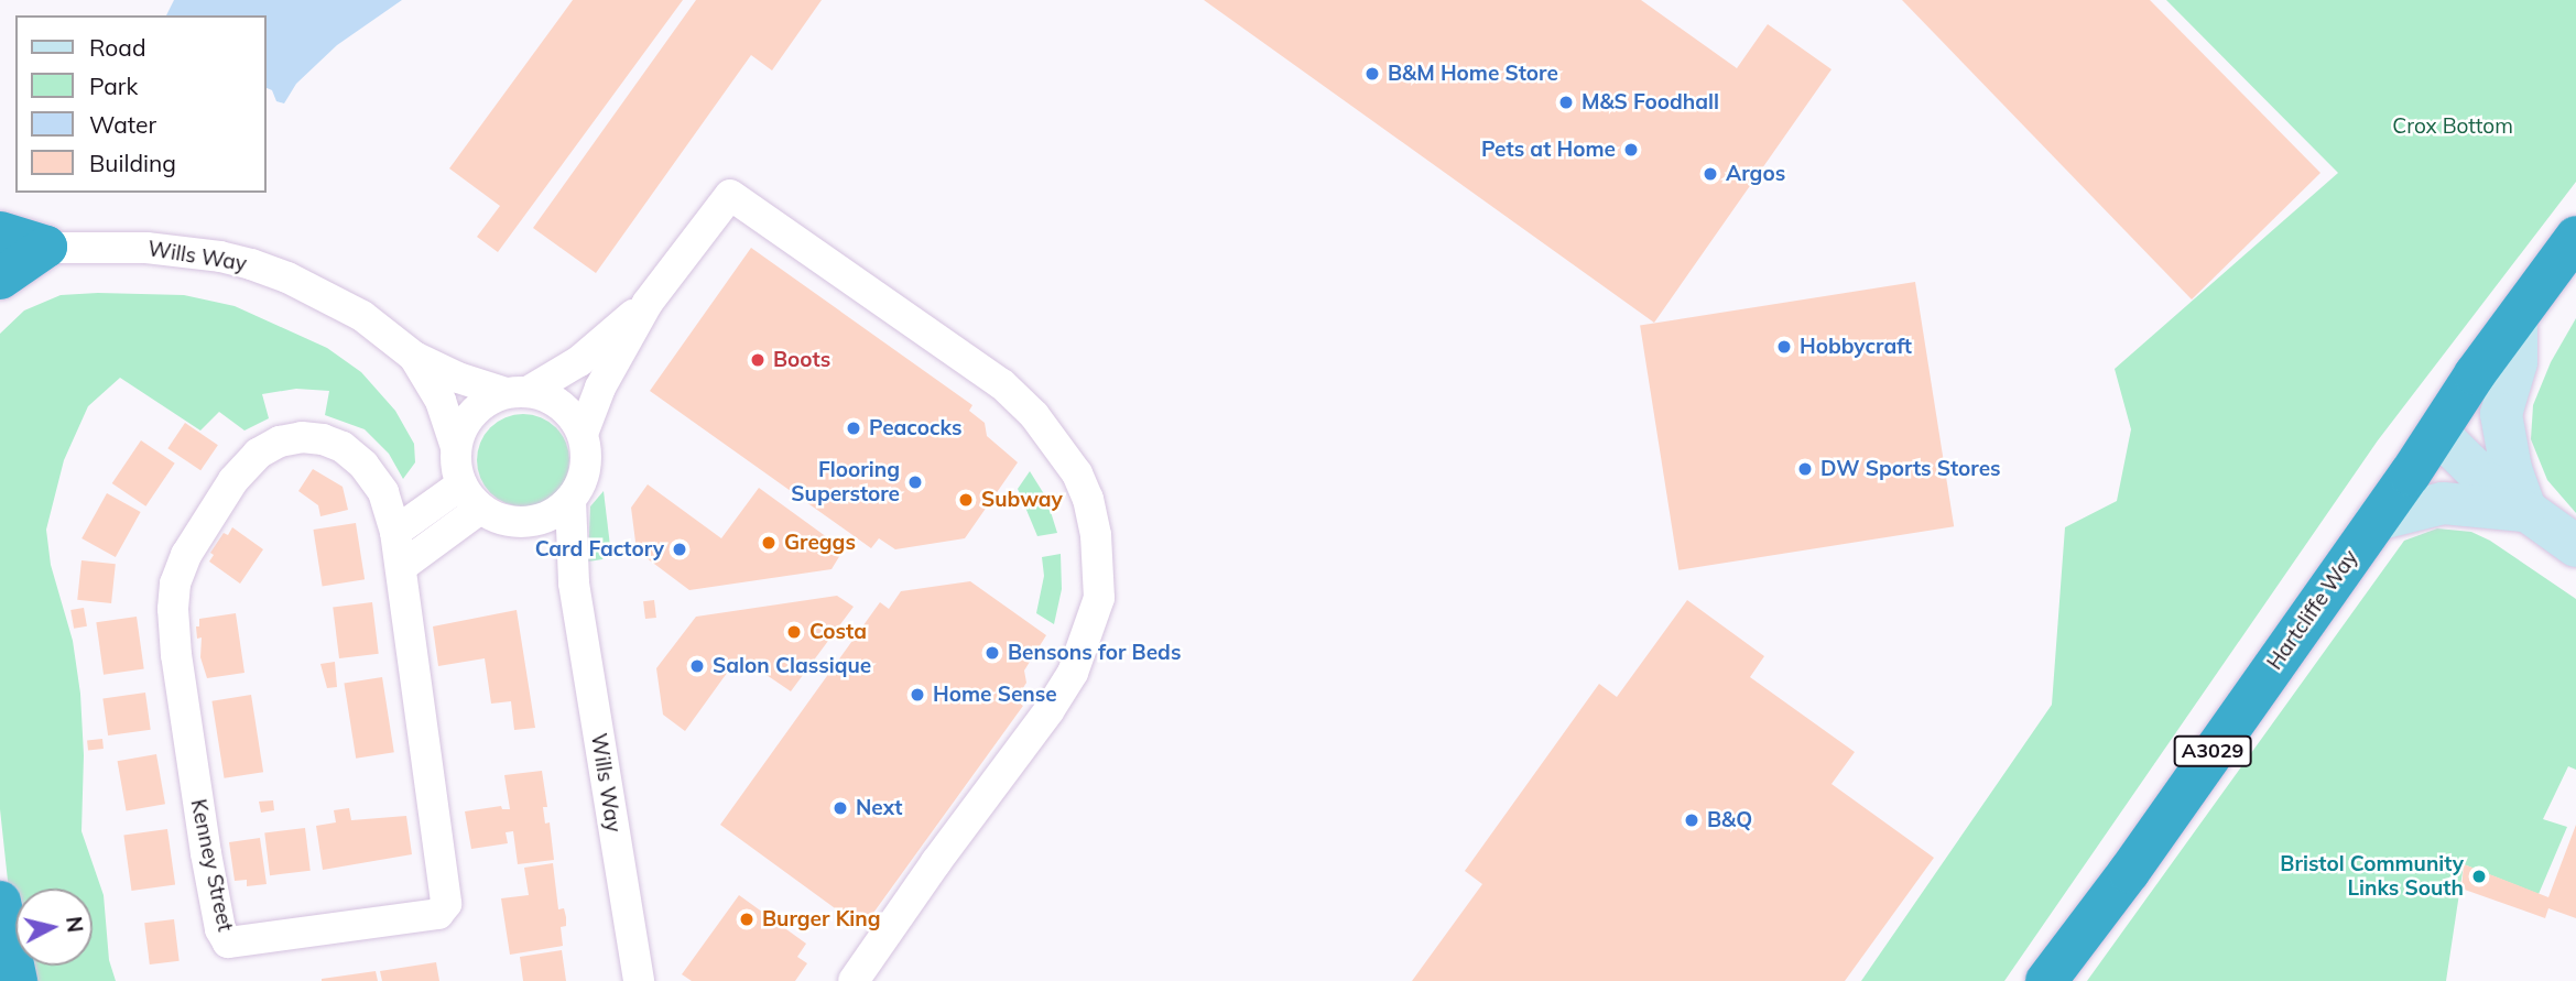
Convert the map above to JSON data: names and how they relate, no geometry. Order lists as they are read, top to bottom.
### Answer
{
  "streets": {
    "highway": ["Hartcliffe Way", "A3029"],
    "street": ["Wills Way", "Kenney Street"]
  },
  "parks": ["Crox Bottom"],
  "places": [
    "B&M Home Store",
    "M&S Foodhall",
    "Pets at Home",
    "Argos",
    "Hobbycraft",
    "Boots",
    "Peacocks",
    "DW Sports Stores",
    "Flooring Superstore",
    "Subway",
    "Greggs",
    "Card Factory",
    "Costa",
    "Bensons for Beds",
    "Salon Classique",
    "Home Sense",
    "Next",
    "B&Q",
    "Bristol Community Links South",
    "Burger King"
  ],
  "legend": [
    "Road",
    "Park",
    "Water",
    "Building"
  ],
  "north": "right"
}
